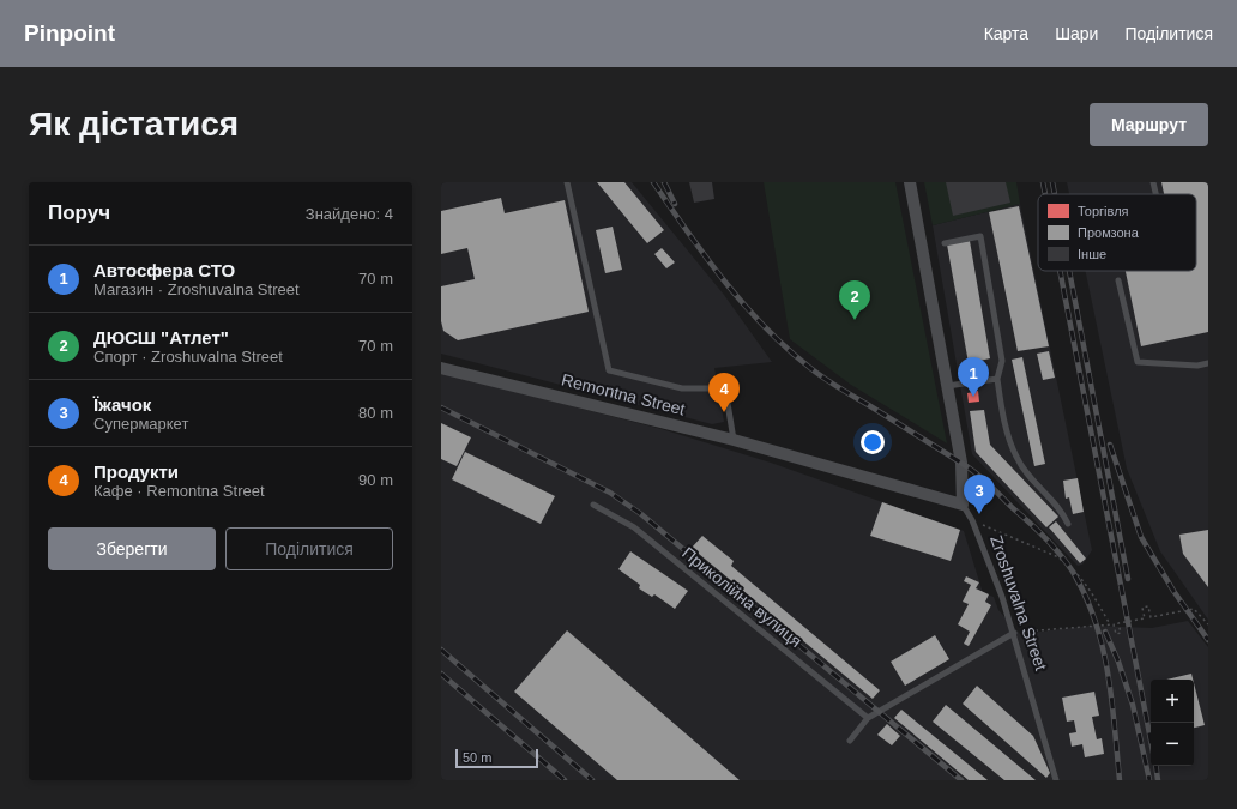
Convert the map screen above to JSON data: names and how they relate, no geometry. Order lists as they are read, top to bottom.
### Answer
{
  "streets": {
    "street": ["Remontna Street", "Zroshuvalna Street"],
    "lane": ["Приколійна вулиця"]
  },
  "crossings": [
    ["Remontna Street", "Zroshuvalna Street"]
  ],
  "legend": ["Торгівля", "Промзона", "Інше"],
  "scale_bar": "50 m",
  "page": {
    "header": "Pinpoint",
    "nav": ["Карта", "Шари", "Поділитися"],
    "buttons": [
      "Маршрут",
      ["Зберегти", "Поділитися"]
    ],
    "title": "Як дістатися",
    "heading": ["Поруч", "Знайдено: 4"],
    "list": [
      {
        "mark": "1",
        "name": "Автосфера СТО",
        "note": "Магазин · Zroshuvalna Street",
        "value": "70 m"
      },
      {
        "mark": "2",
        "name": "ДЮСШ \"Атлет\"",
        "note": "Спорт · Zroshuvalna Street",
        "value": "70 m"
      },
      {
        "mark": "3",
        "name": "Їжачок",
        "note": "Супермаркет",
        "value": "80 m"
      },
      {
        "mark": "4",
        "name": "Продукти",
        "note": "Кафе · Remontna Street",
        "value": "90 m"
      }
    ],
    "pins": [
      "2",
      "1",
      "4",
      "3"
    ],
    "map_buttons": ["+", "−"],
    "scale": "50 m"
  }
}
